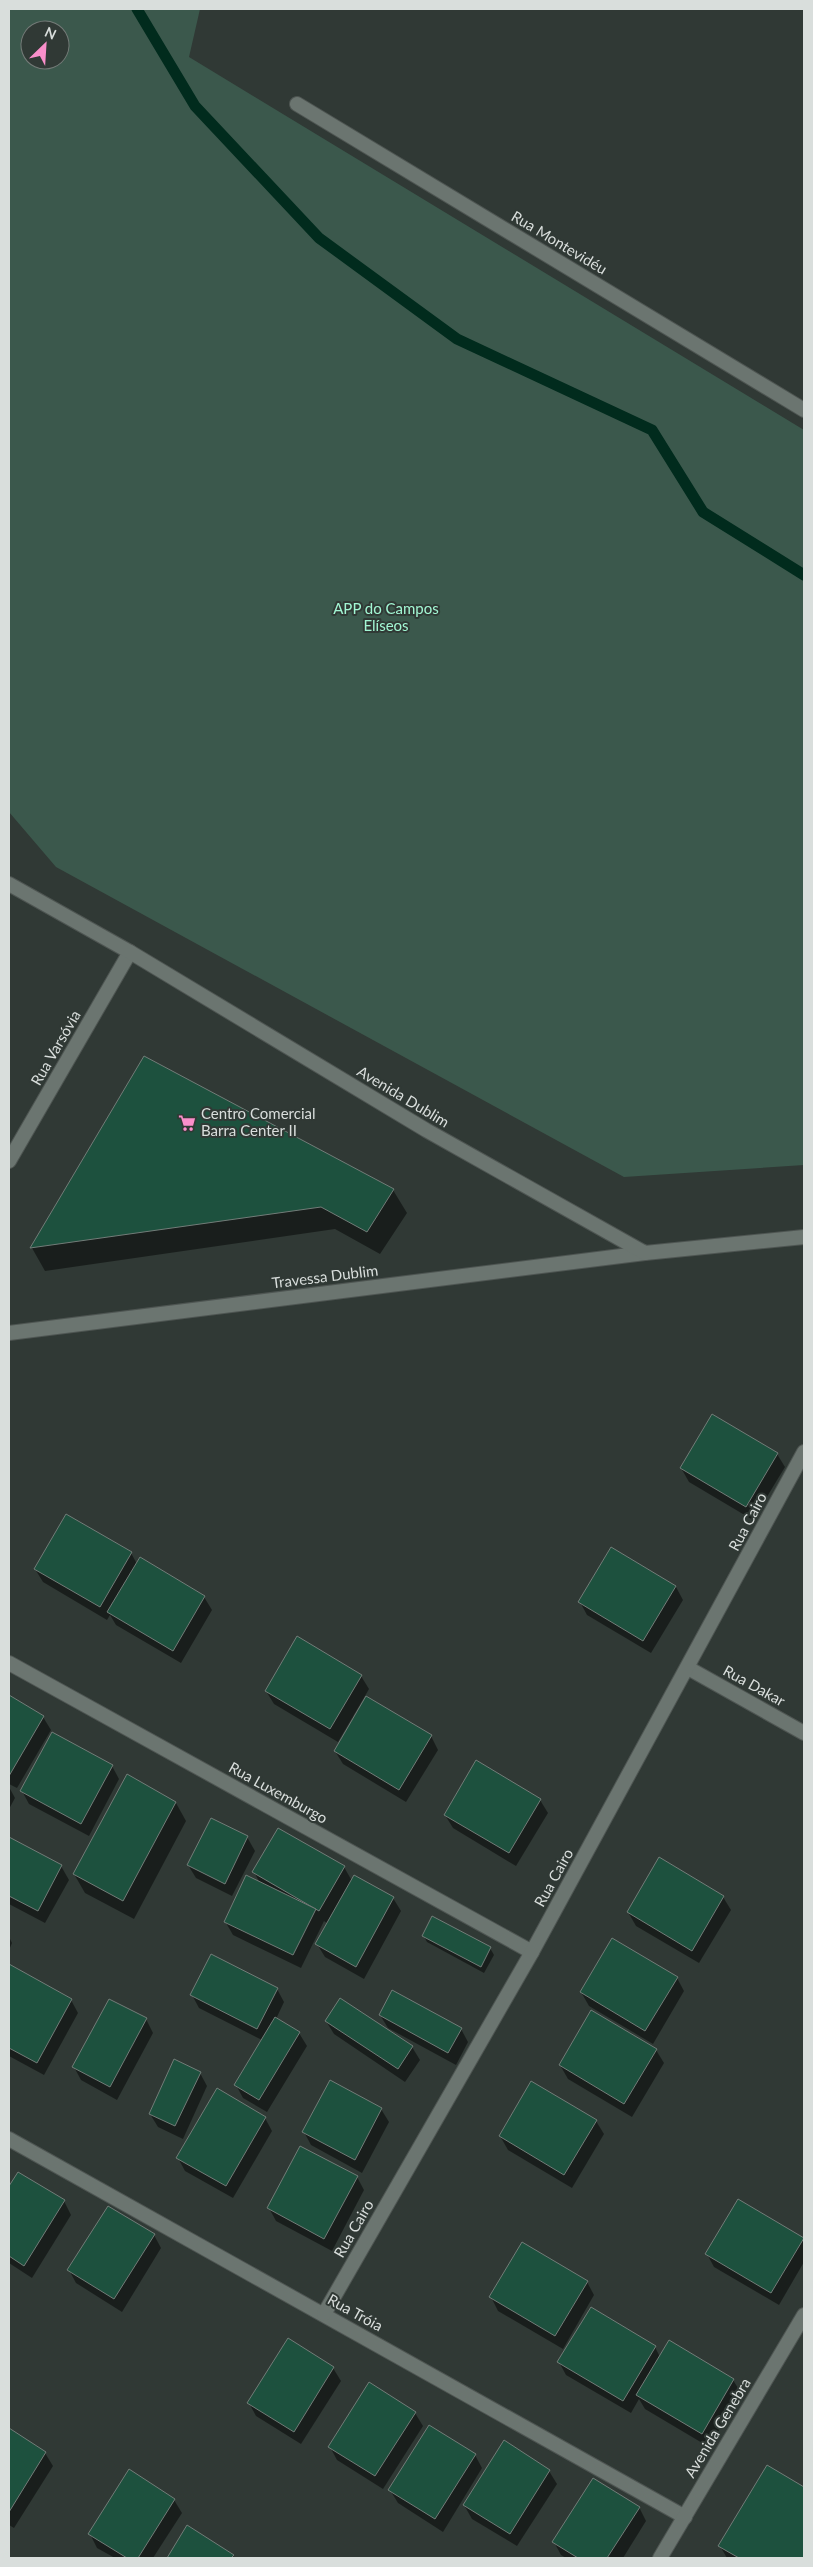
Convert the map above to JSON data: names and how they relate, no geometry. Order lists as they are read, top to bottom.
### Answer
{
  "streets": {
    "street": [
      "Rua Montevidéu",
      "Rua Varsóvia",
      "Avenida Dublim",
      "Travessa Dublim",
      "Rua Cairo",
      "Rua Dakar",
      "Rua Luxemburgo",
      "Rua Tróia",
      "Avenida Genebra"
    ]
  },
  "crossings": [
    ["Rua Varsóvia", "Avenida Dublim"],
    ["Avenida Dublim", "Travessa Dublim"],
    ["Rua Cairo", "Rua Dakar"],
    ["Rua Cairo", "Rua Luxemburgo"],
    ["Rua Cairo", "Rua Tróia"],
    ["Rua Tróia", "Avenida Genebra"]
  ],
  "parks": ["APP do Campos Elíseos"],
  "places": {
    "supermarket": ["Centro Comercial Barra Center II"]
  },
  "north": "top right"
}
